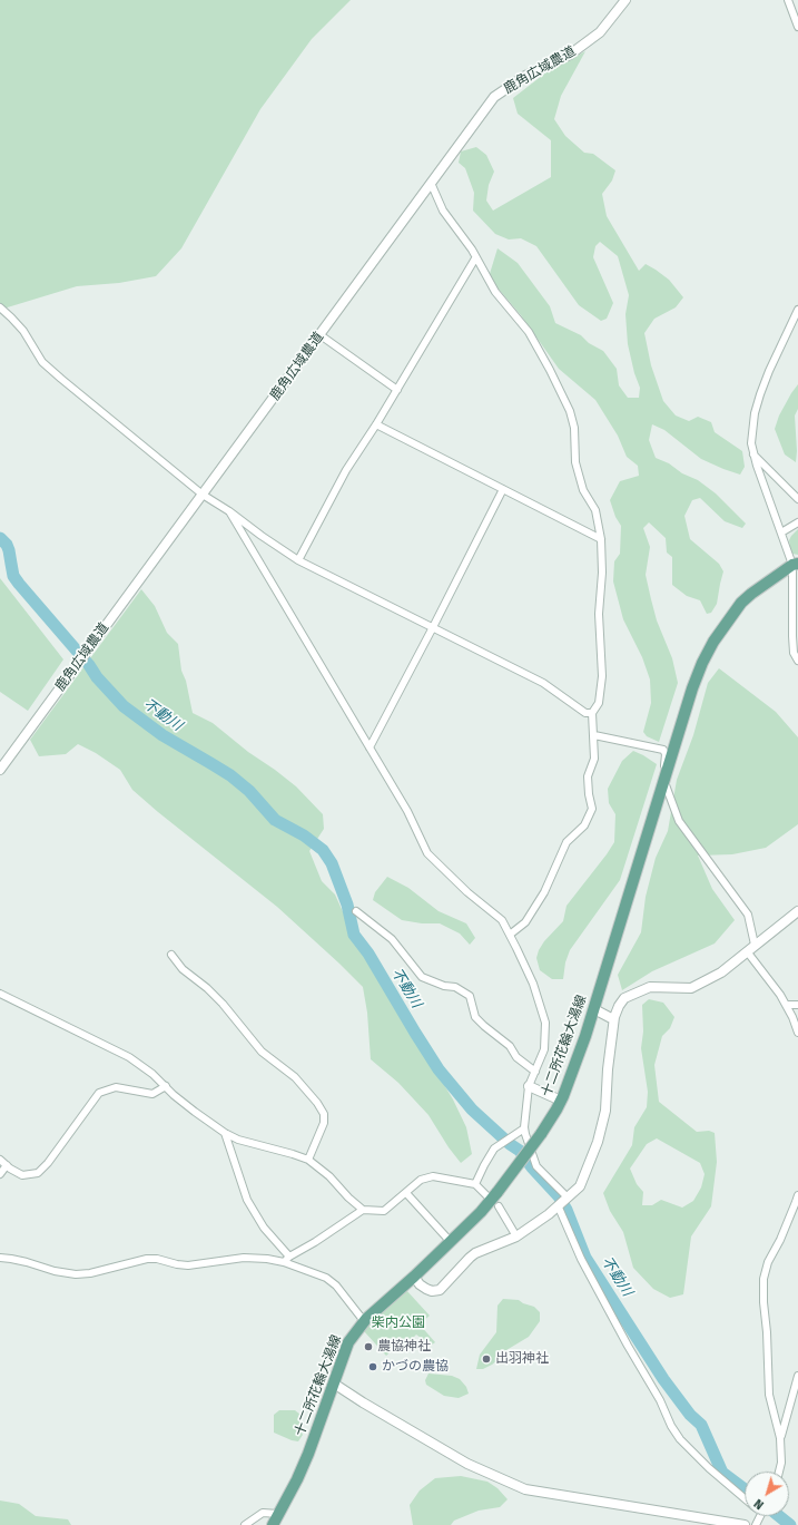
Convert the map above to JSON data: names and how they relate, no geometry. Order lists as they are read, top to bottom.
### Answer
{
  "streets": {
    "main road": ["十二所花輪大湯線"],
    "street": ["鹿角広域農道"]
  },
  "water": ["不動川"],
  "parks": ["柴内公園"],
  "places": ["農協神社", "出羽神社", "かづの農協"],
  "north": "bottom left"
}
